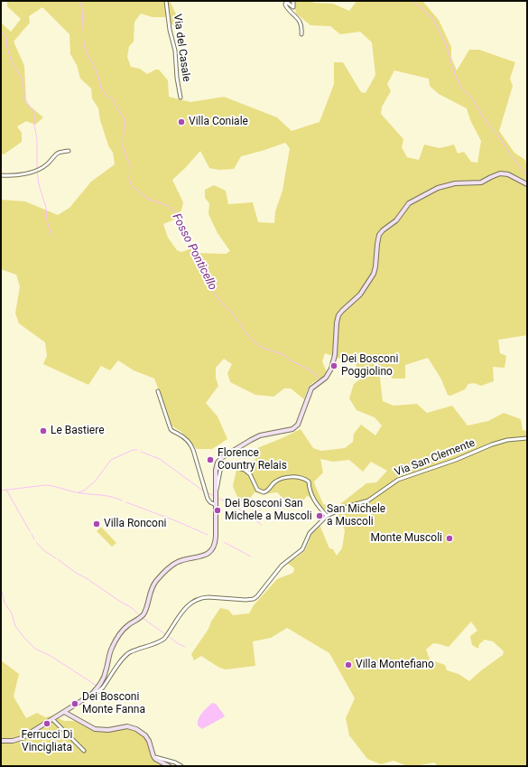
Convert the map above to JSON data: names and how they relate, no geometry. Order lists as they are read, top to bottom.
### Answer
{
  "streets": {
    "street": ["Via del Casale", "Via San Clemente"]
  },
  "water": ["Fosso Ponticello"],
  "places": [
    "Villa Coniale",
    "Dei Bosconi Poggiolino",
    "Le Bastiere",
    "Florence Country Relais",
    "Dei Bosconi San Michele a Muscoli",
    "San Michele a Muscoli",
    "Villa Ronconi",
    "Monte Muscoli",
    "Villa Montefiano",
    "Dei Bosconi Monte Fanna",
    "Ferrucci Di Vincigliata"
  ]
}
